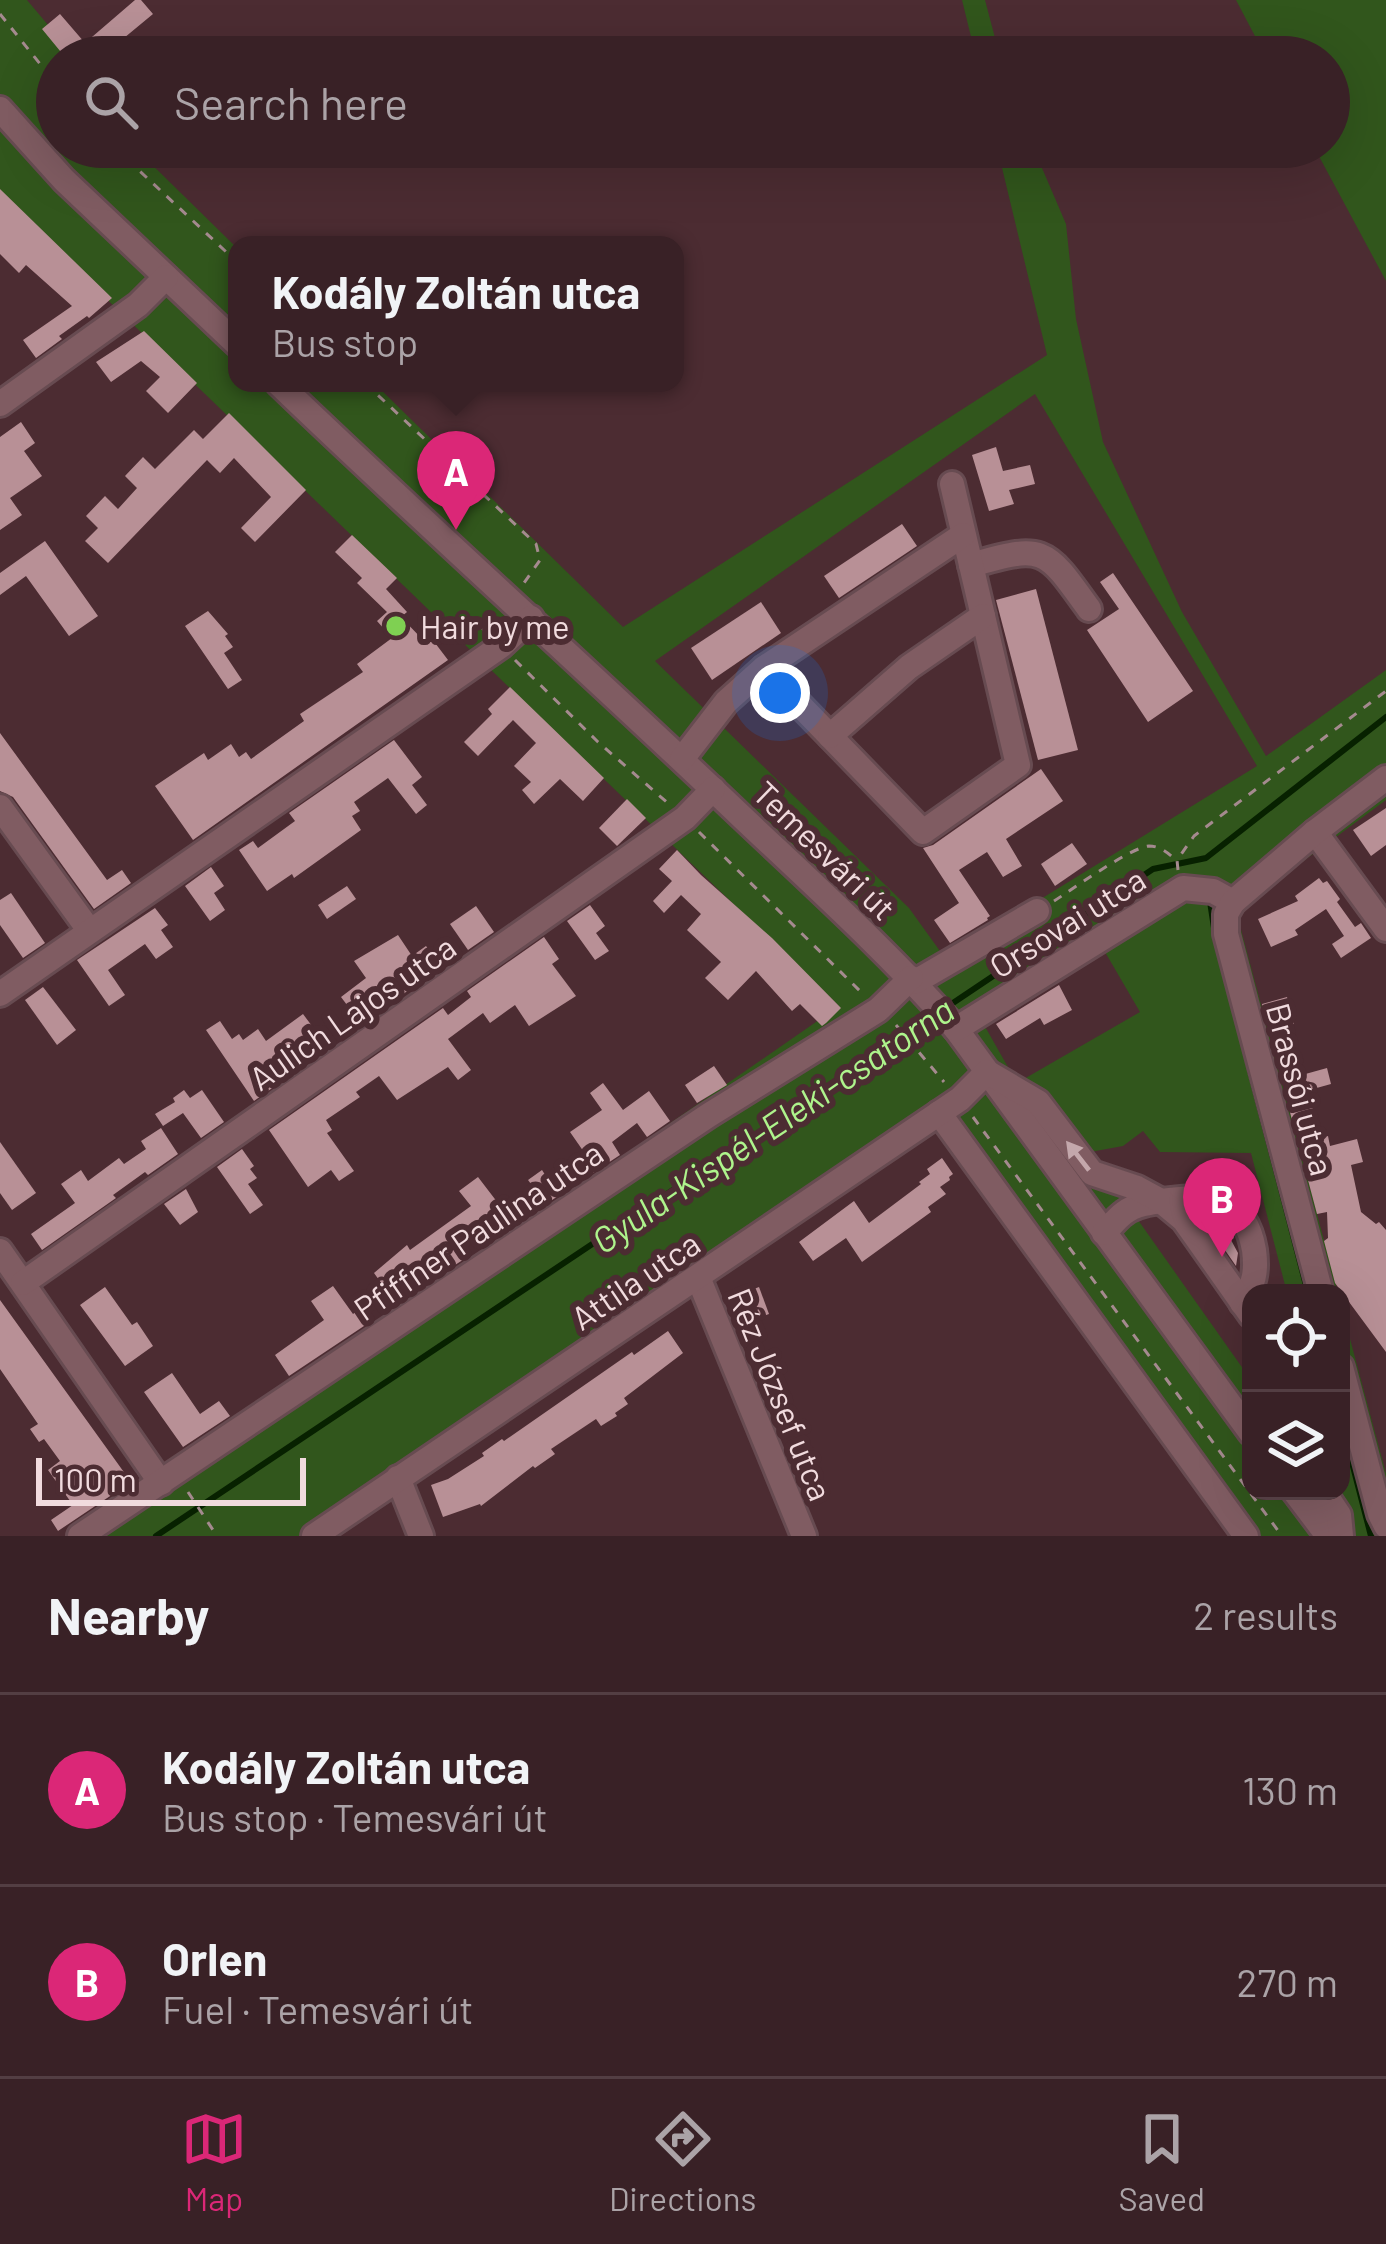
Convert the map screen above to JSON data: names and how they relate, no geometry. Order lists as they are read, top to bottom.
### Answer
{
  "streets": {
    "street": [
      "Temesvári út",
      "Orsovai utca",
      "Aulich Lajos utca",
      "Brassói utca",
      "Pfiffner Paulina utca",
      "Attila utca",
      "Réz József utca"
    ]
  },
  "crossings": [
    ["Temesvári út", "Orsovai utca"],
    ["Temesvári út", "Aulich Lajos utca"],
    ["Temesvári út", "Pfiffner Paulina utca"],
    ["Temesvári út", "Attila utca"],
    ["Orsovai utca", "Brassói utca"],
    ["Attila utca", "Réz József utca"]
  ],
  "water": ["Gyula-Kispél-Eleki-csatorna"],
  "places": ["Hair by me"],
  "scale_bar": "100 m",
  "page": {
    "search": "Search here",
    "popup": ["Kodály Zoltán utca", "Bus stop"],
    "pins": ["A", "B"],
    "scale": "100 m",
    "heading": ["Nearby", "2 results"],
    "list": [
      {
        "mark": "A",
        "name": "Kodály Zoltán utca",
        "note": "Bus stop · Temesvári út",
        "value": "130 m"
      },
      {
        "mark": "B",
        "name": "Orlen",
        "note": "Fuel · Temesvári út",
        "value": "270 m"
      }
    ],
    "nav": ["Map", "Directions", "Saved"]
  }
}
